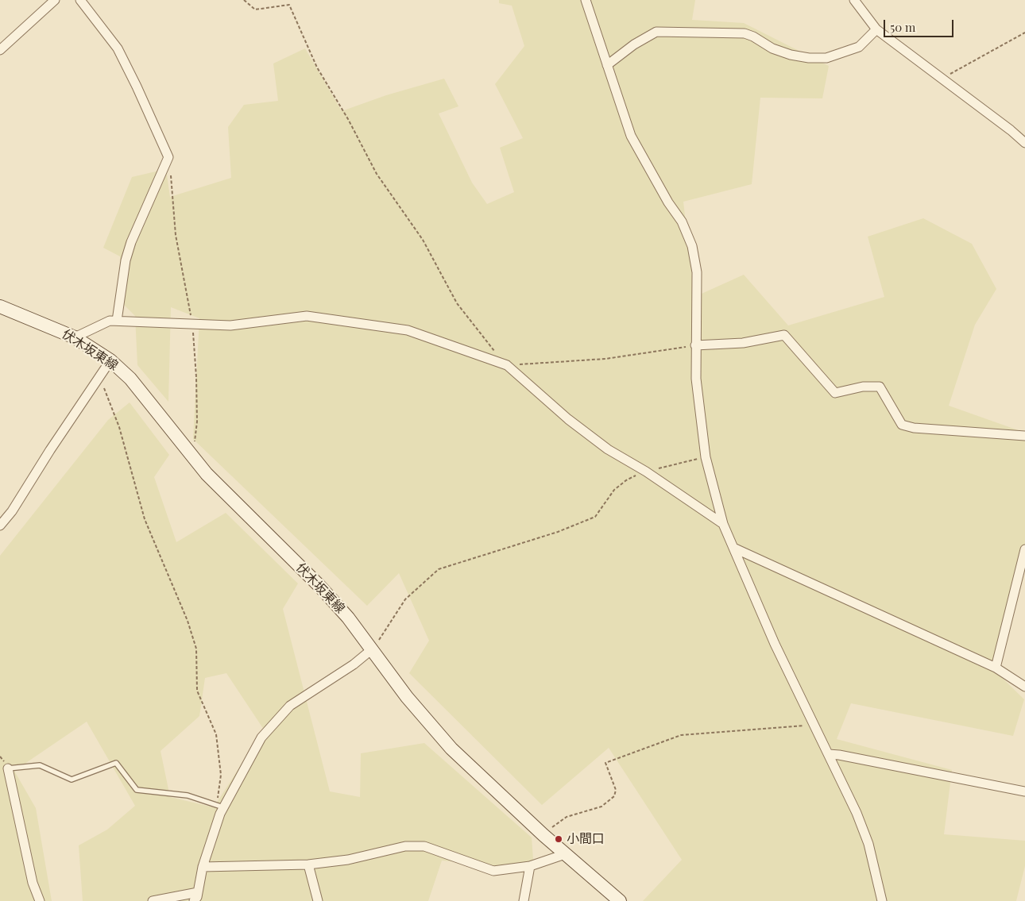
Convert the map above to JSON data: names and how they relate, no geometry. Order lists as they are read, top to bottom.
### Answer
{
  "streets": {
    "main road": ["伏木坂東線"]
  },
  "places": ["小間口"],
  "scale_bar": "50 m"
}
